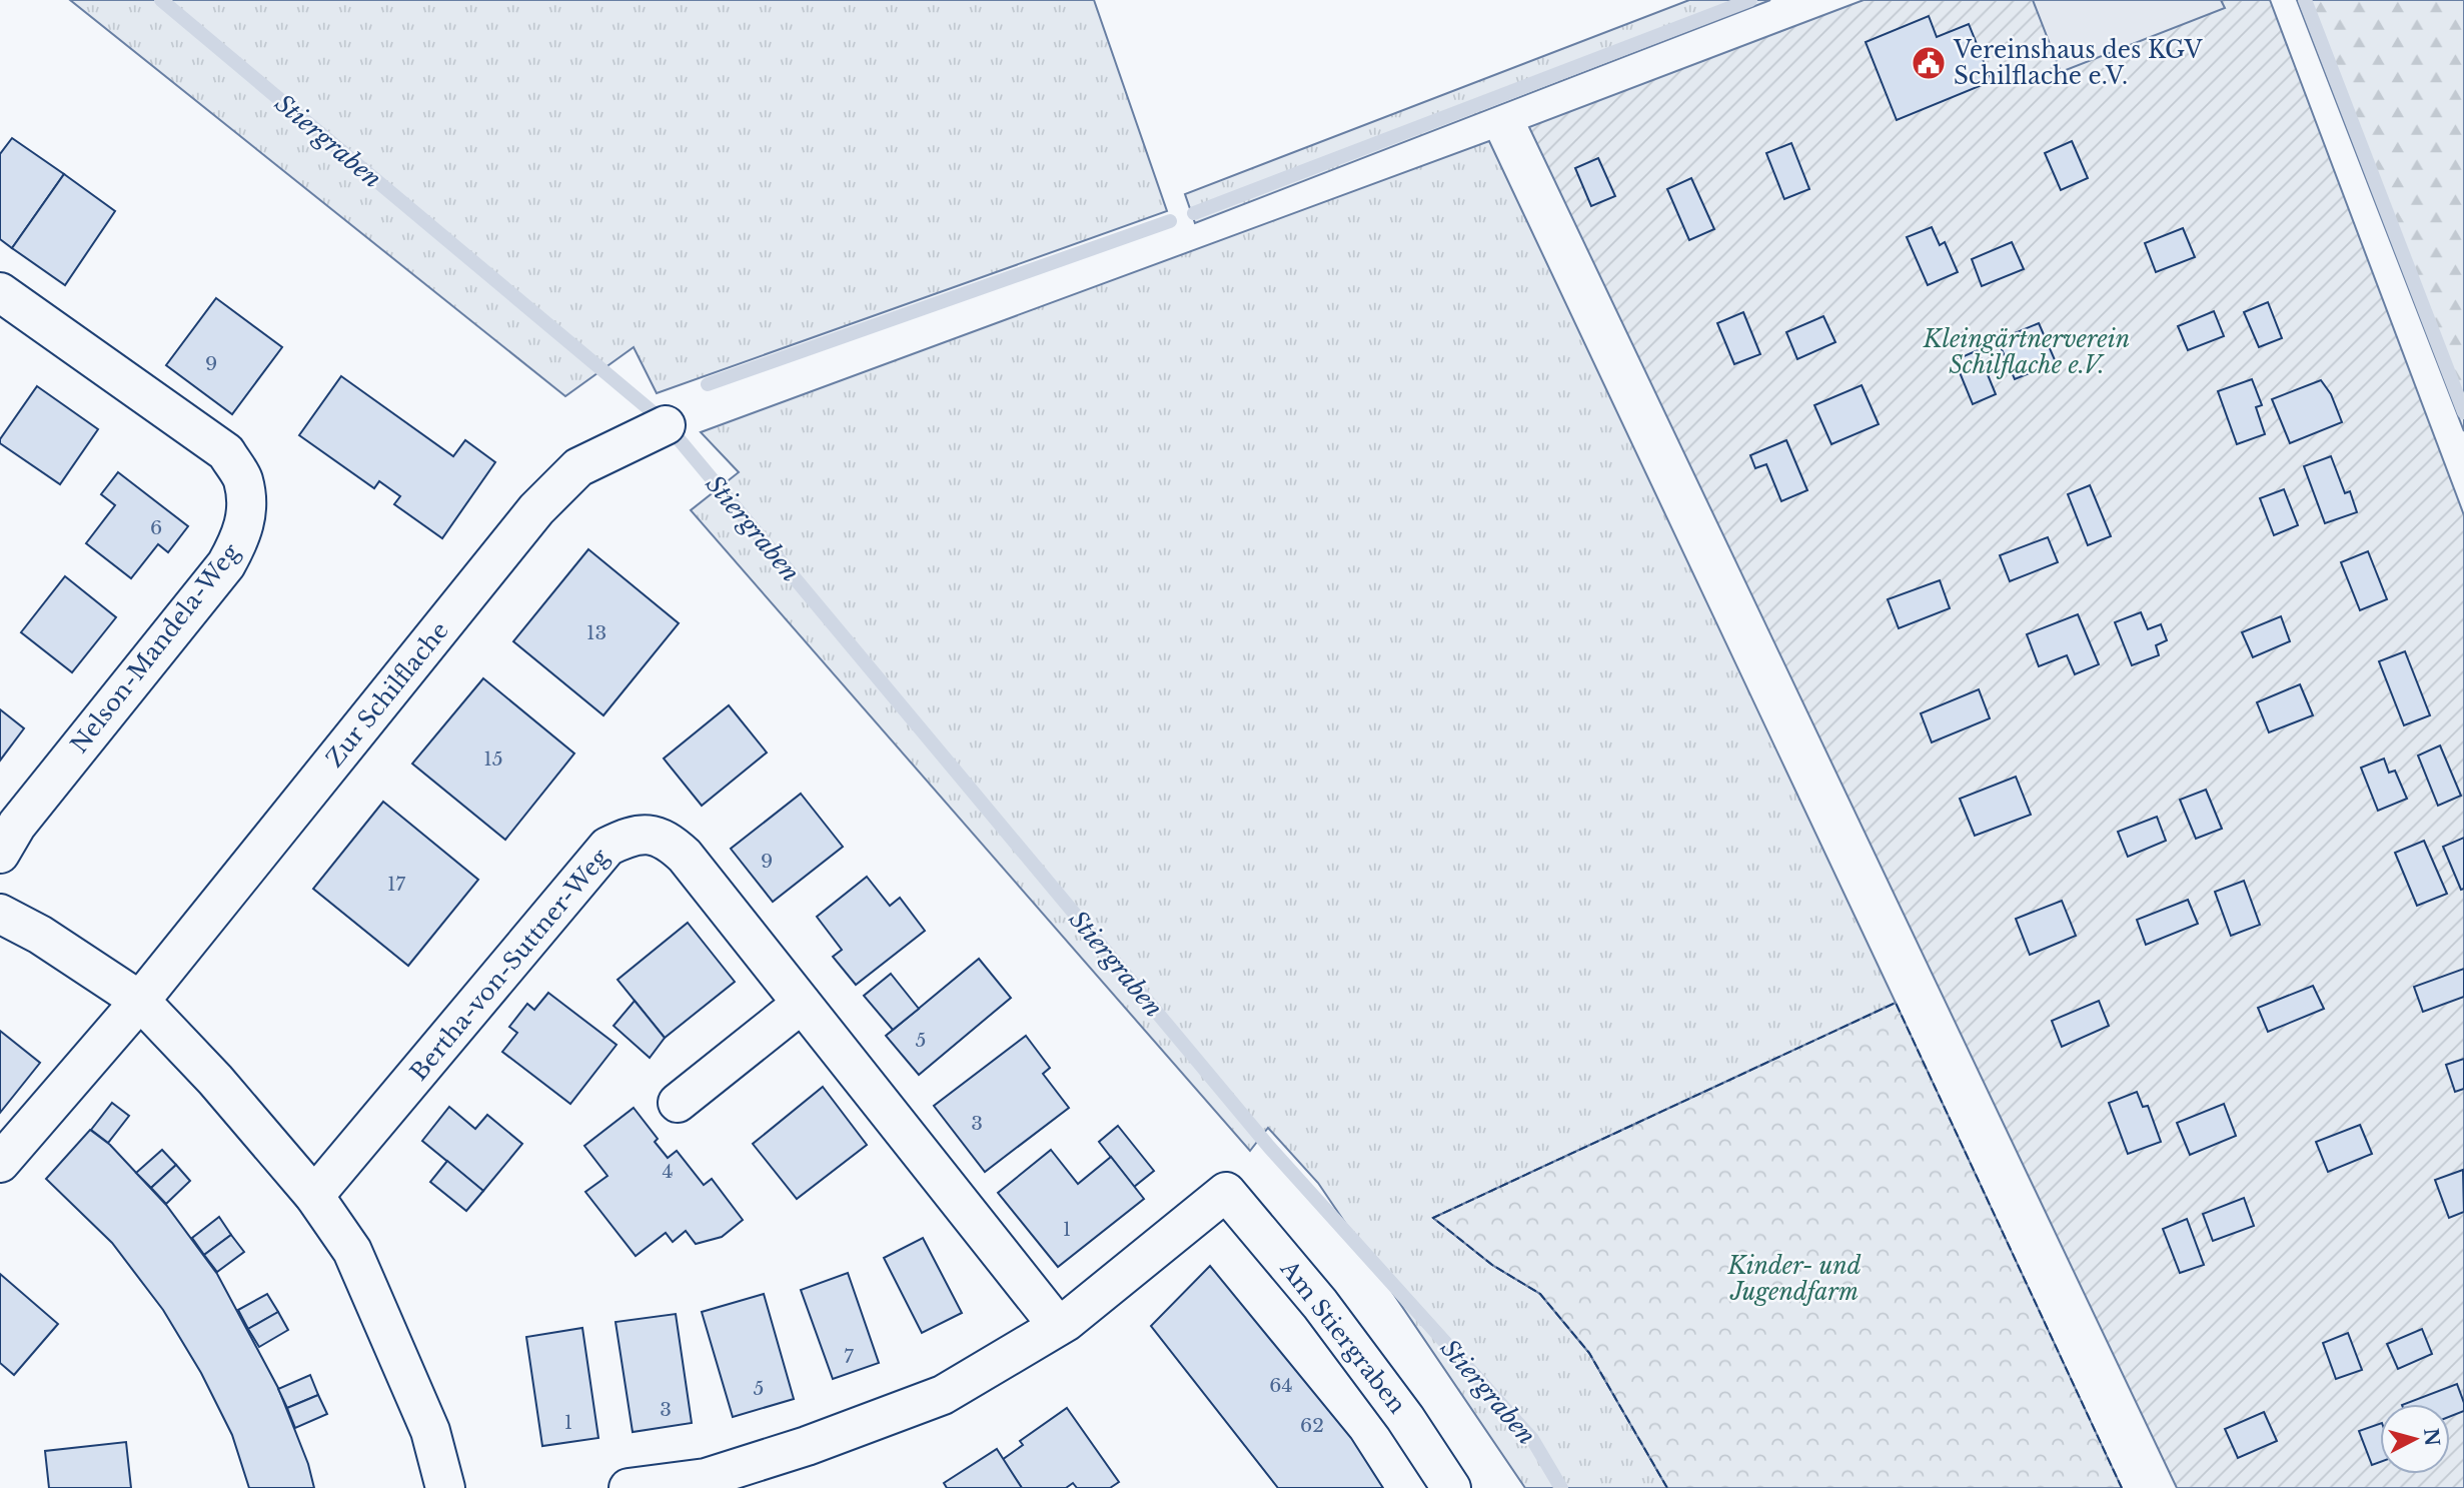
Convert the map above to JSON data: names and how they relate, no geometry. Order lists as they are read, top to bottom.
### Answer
{
  "streets": {
    "street": [
      "Nelson-Mandela-Weg",
      "Zur Schilflache",
      "Bertha-von-Suttner-Weg",
      "Am Stiergraben"
    ]
  },
  "crossings": [
    ["Bertha-von-Suttner-Weg", "Am Stiergraben"]
  ],
  "water": ["Stiergraben"],
  "parks": ["Kleingärtnerverein Schilflache e.V.", "Kinder- und Jugendfarm"],
  "places": {
    "public building": ["Vereinshaus des KGV Schilflache e.V."]
  },
  "house_numbers": [
    "9",
    "6",
    "13",
    "15",
    "9",
    "17",
    "5",
    "3",
    "4",
    "1",
    "7",
    "64",
    "5",
    "3",
    "1",
    "62"
  ],
  "north": "right"
}
